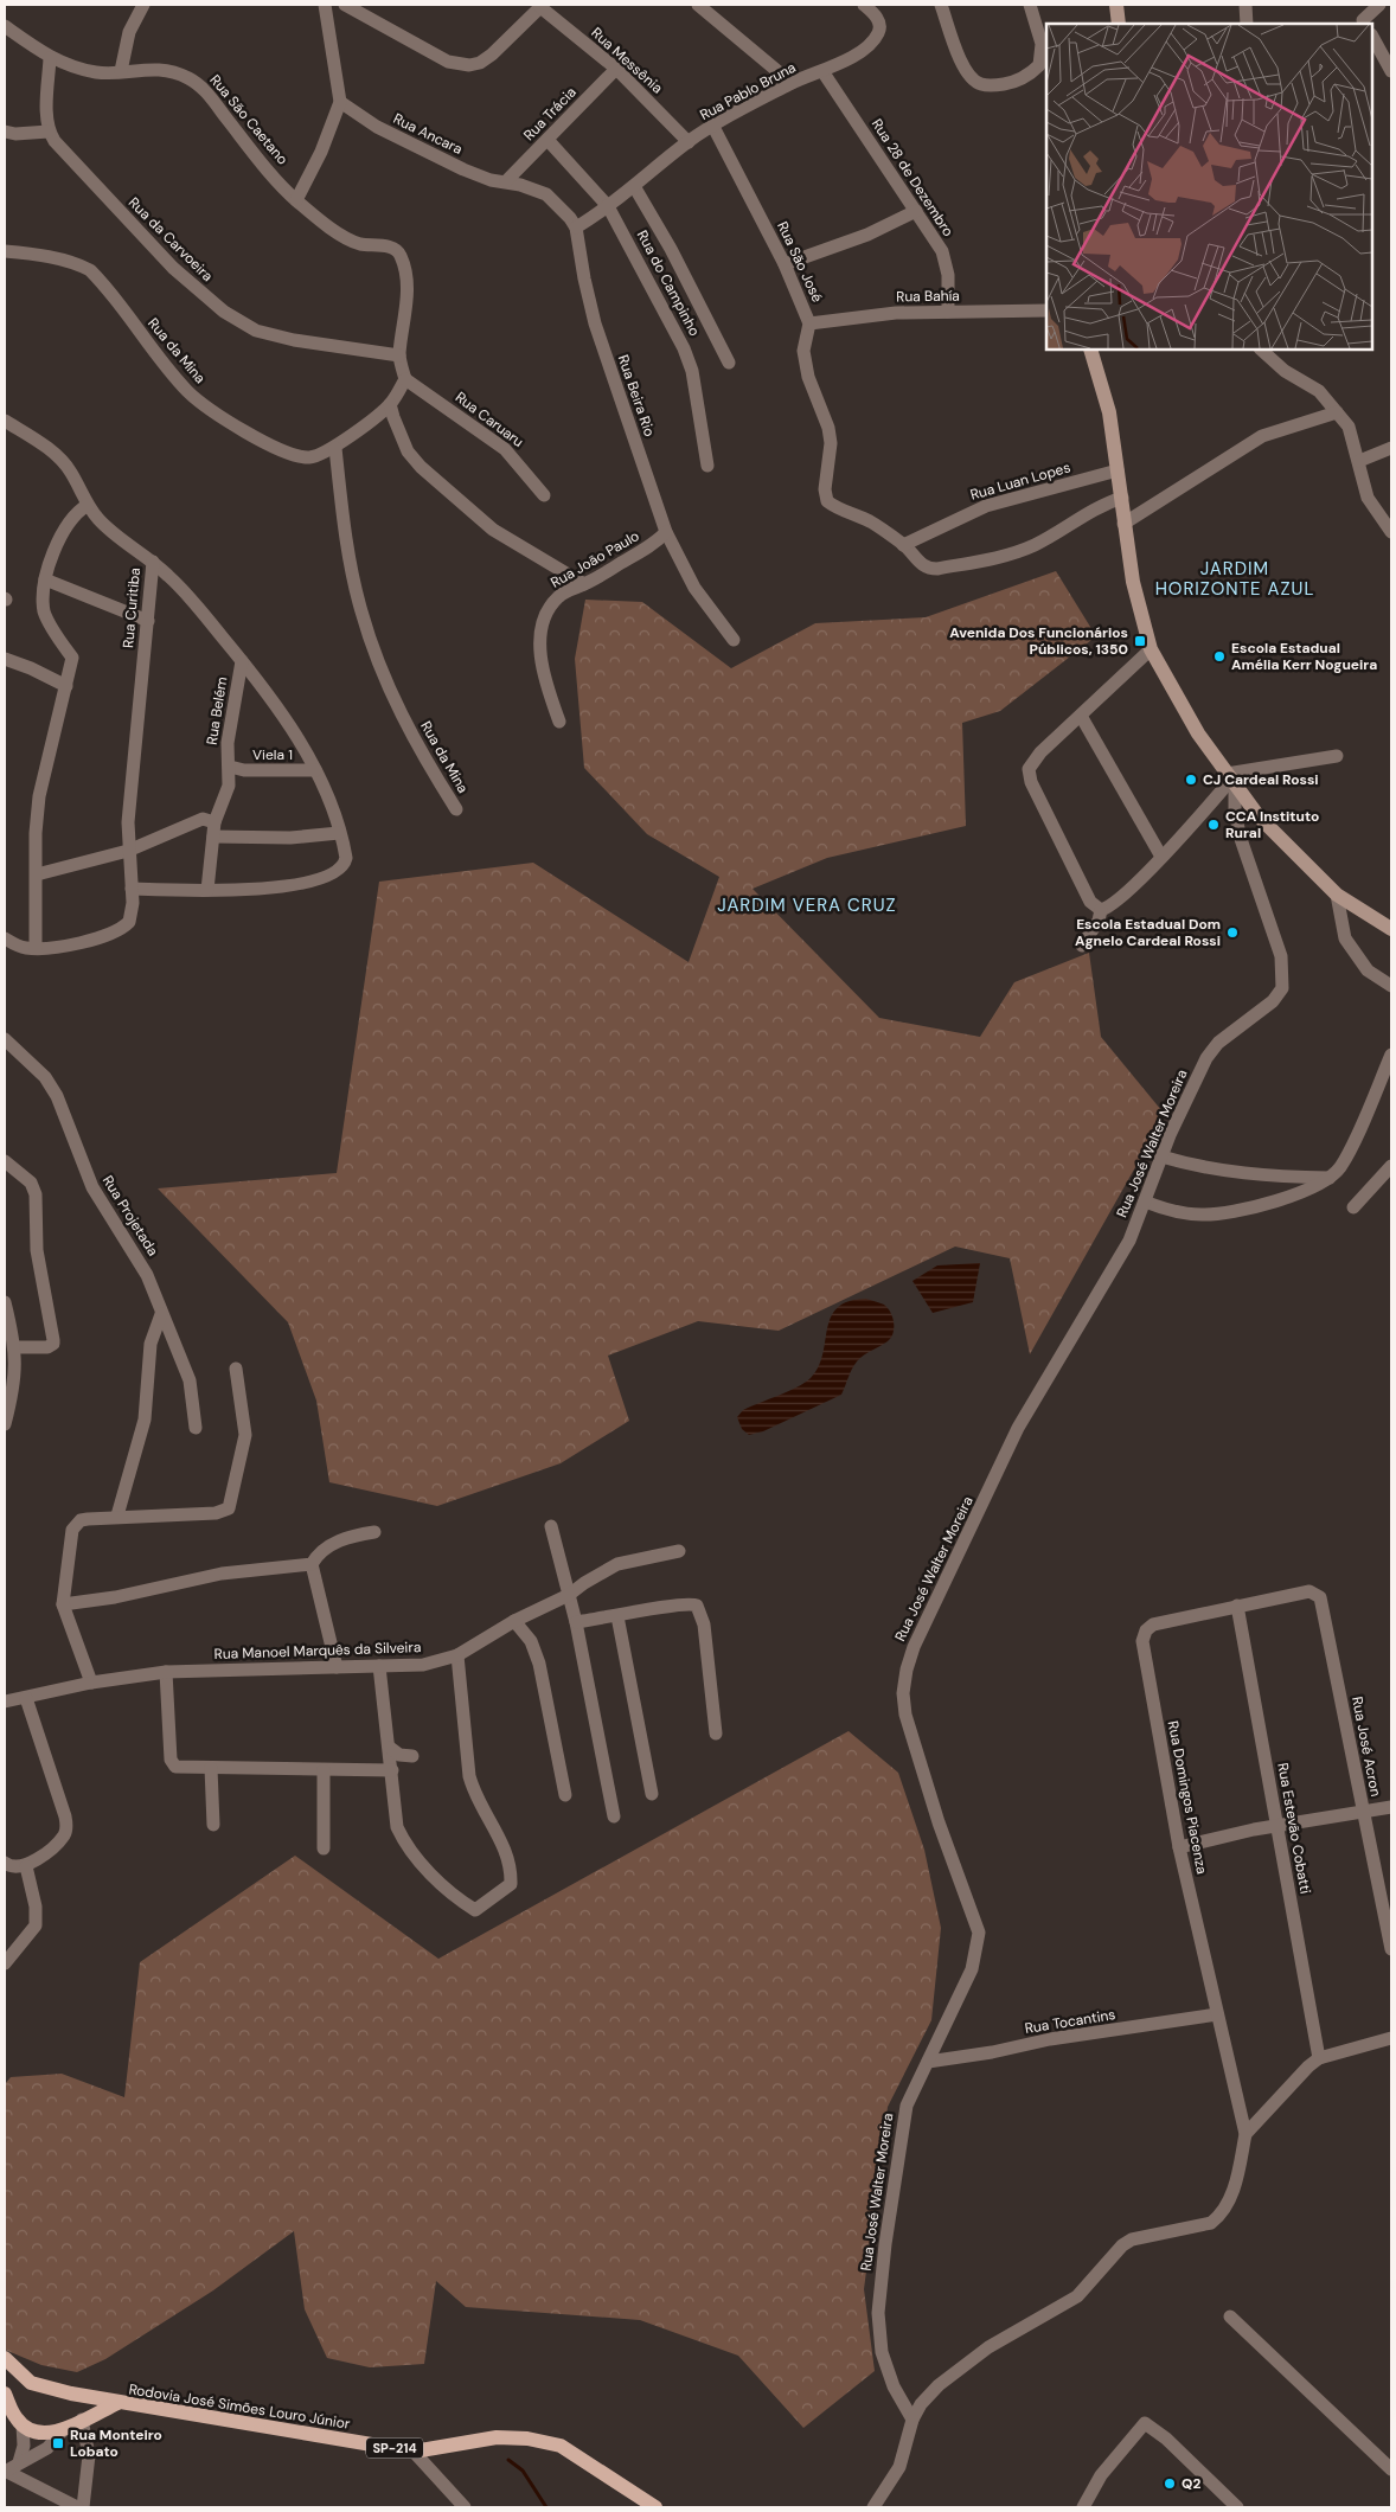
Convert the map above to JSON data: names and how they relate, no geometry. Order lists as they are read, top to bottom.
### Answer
{
  "streets": {
    "main road": ["Rodovia José Simões Louro Júnior", "SP-214"],
    "street": [
      "Rua Messênia",
      "Rua Pablo Bruna",
      "Rua Trácia",
      "Rua São Caetano",
      "Rua Ancara",
      "Rua 28 de Dezembro",
      "Rua da Carvoeira",
      "Rua São José",
      "Rua do Campinho",
      "Rua Bahía",
      "Rua da Mina",
      "Rua Beira Rio",
      "Rua Caruaru",
      "Rua Luan Lopes",
      "Rua João Paulo",
      "Rua Curitiba",
      "Rua Belém",
      "Viela 1",
      "Rua José Walter Moreira",
      "Rua Projetada",
      "Rua Manoel Marquês da Silveira",
      "Rua José Acron",
      "Rua Domingos Piacenza",
      "Rua Estevão Cobatti",
      "Rua Tocantins"
    ]
  },
  "crossings": [
    ["Rua Messênia", "Rua Pablo Bruna"],
    ["Rua Messênia", "Rua Trácia"],
    ["Rua Pablo Bruna", "Rua 28 de Dezembro"],
    ["Rua Pablo Bruna", "Rua São José"],
    ["Rua Pablo Bruna", "Rua do Campinho"],
    ["Rua Pablo Bruna", "Rua Beira Rio"],
    ["Rua Trácia", "Rua Ancara"],
    ["Rua Trácia", "Rua do Campinho"],
    ["Rua Trácia", "Rua Beira Rio"],
    ["Rua São Caetano", "Rua da Carvoeira"],
    ["Rua Ancara", "Rua Beira Rio"],
    ["Rua 28 de Dezembro", "Rua Bahía"],
    ["Rua São José", "Rua Bahía"],
    ["Rua São José", "Rua Luan Lopes"],
    ["Rua da Mina", "Rua Caruaru"],
    ["Rua Beira Rio", "Rua João Paulo"],
    ["Rua Curitiba", "Rua Belém"],
    ["Rua Curitiba", "Viela 1"],
    ["Rua Belém", "Viela 1"],
    ["Rua José Walter Moreira", "Rua Tocantins"],
    ["Rua José Acron", "Rua Domingos Piacenza"],
    ["Rua Domingos Piacenza", "Rua Estevão Cobatti"],
    ["Rua Domingos Piacenza", "Rua Tocantins"]
  ],
  "districts": ["JARDIM HORIZONTE AZUL", "JARDIM VERA CRUZ"],
  "places": {
    "transit": ["Avenida Dos Funcionários Públicos, 1350", "Rua Monteiro Lobato"],
    "other": [
      "Escola Estadual Amélia Kerr Nogueira",
      "CJ Cardeal Rossi",
      "CCA Instituto Rural",
      "Escola Estadual Dom Agnelo Cardeal Rossi",
      "Q2"
    ]
  }
}
